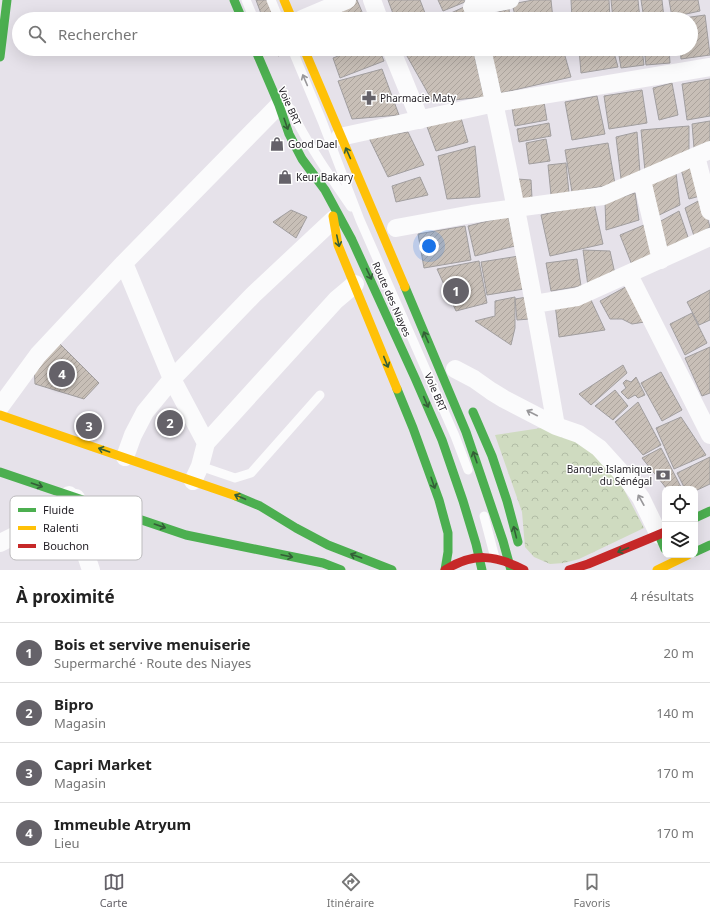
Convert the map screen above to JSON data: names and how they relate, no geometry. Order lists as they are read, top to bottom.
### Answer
{
  "streets": {
    "main road": ["Route des Niayes"],
    "lane": ["Voie BRT"]
  },
  "places": {
    "pharmacy": ["Pharmacie Maty"],
    "shop": ["Good Dael", "Keur Bakary"],
    "bank": ["Banque Islamique du Sénégal"]
  },
  "legend": ["Fluide", "Ralenti", "Bouchon"],
  "page": {
    "search": "Rechercher",
    "pins": [
      "1",
      "4",
      "2",
      "3"
    ],
    "heading": ["À proximité", "4 résultats"],
    "list": [
      {
        "mark": "1",
        "name": "Bois et servive menuiserie",
        "note": "Supermarché · Route des Niayes",
        "value": "20 m"
      },
      {
        "mark": "2",
        "name": "Bipro",
        "note": "Magasin",
        "value": "140 m"
      },
      {
        "mark": "3",
        "name": "Capri Market",
        "note": "Magasin",
        "value": "170 m"
      },
      {
        "mark": "4",
        "name": "Immeuble Atryum",
        "note": "Lieu",
        "value": "170 m"
      }
    ],
    "nav": ["Carte", "Itinéraire", "Favoris"]
  }
}
